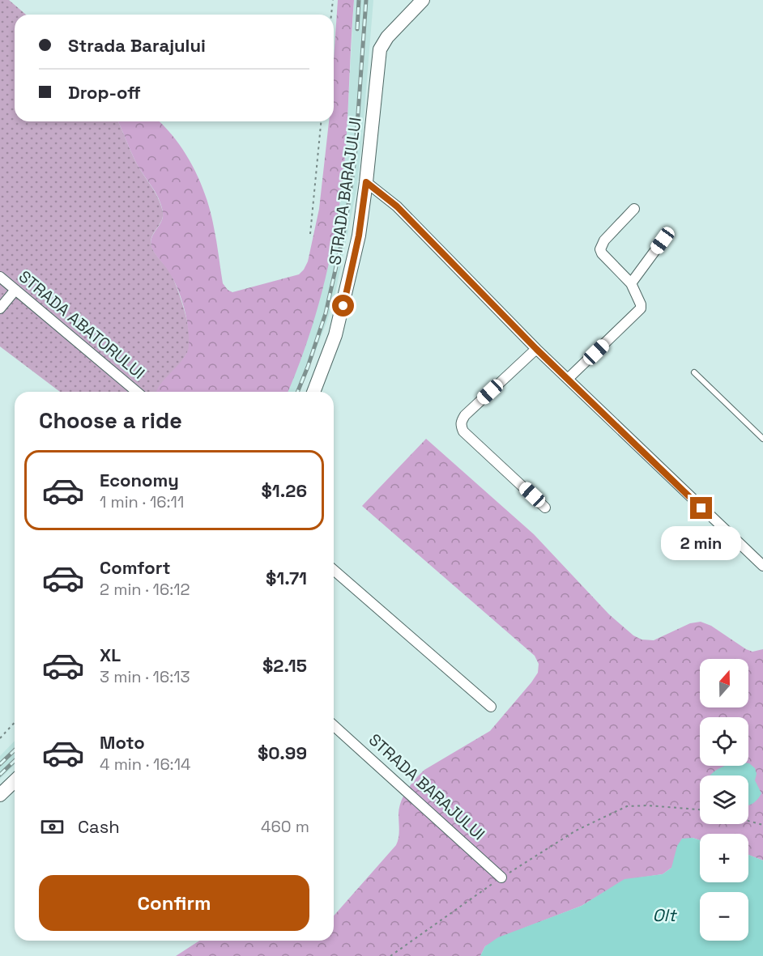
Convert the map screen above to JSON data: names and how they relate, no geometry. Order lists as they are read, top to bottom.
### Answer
{
  "streets": {
    "street": ["STRADA BARAJULUI", "STRADA ABATORULUI"]
  },
  "water": ["Olt"],
  "north": "top",
  "page": {
    "banner": ["Strada Barajului", "Drop-off"],
    "heading": "Choose a ride",
    "list": [
      {
        "name": "Economy",
        "note": "1 min · 16:11",
        "value": "$1.26"
      },
      {
        "name": "Comfort",
        "note": "2 min · 16:12",
        "value": "$1.71"
      },
      {
        "name": "XL",
        "note": "3 min · 16:13",
        "value": "$2.15"
      },
      {
        "name": "Moto",
        "note": "4 min · 16:14",
        "value": "$0.99"
      }
    ],
    "bubble": "2 min",
    "map_buttons": ["+", "−"],
    "pay": ["Cash", "460 m"],
    "buttons": "Confirm"
  }
}
